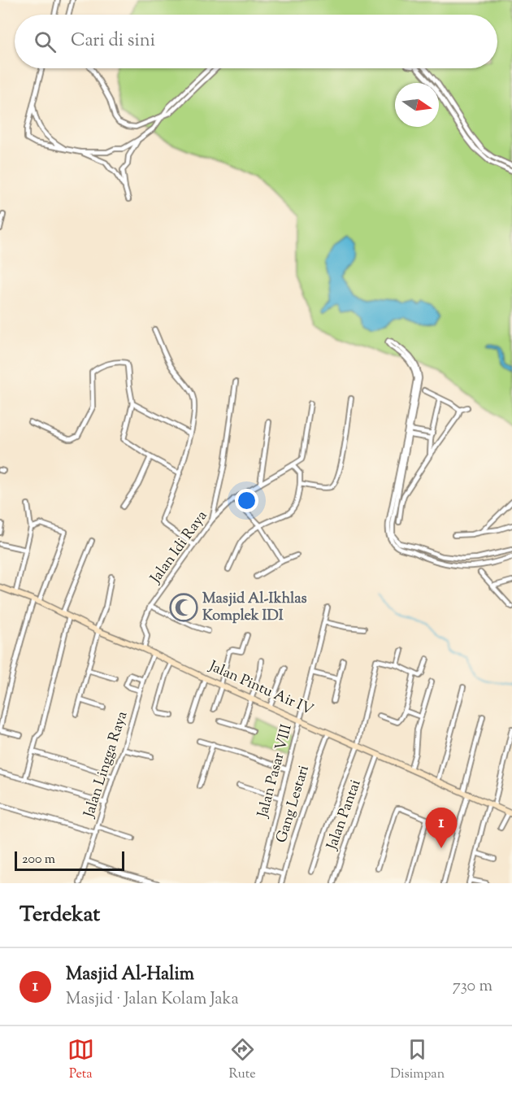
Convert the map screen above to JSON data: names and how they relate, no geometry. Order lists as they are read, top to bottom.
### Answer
{
  "streets": {
    "main road": ["Jalan Pintu Air IV"],
    "street": [
      "Jalan Idi Raya",
      "Jalan Lingga Raya",
      "Jalan Pasar VIII",
      "Gang Lestari",
      "Jalan Pantai"
    ]
  },
  "crossings": [
    ["Jalan Idi Raya", "Jalan Pintu Air IV"],
    ["Jalan Pintu Air IV", "Jalan Lingga Raya"],
    ["Jalan Pintu Air IV", "Jalan Pasar VIII"],
    ["Jalan Pintu Air IV", "Gang Lestari"],
    ["Jalan Pintu Air IV", "Jalan Pantai"]
  ],
  "places": {
    "mosque": ["Masjid Al-Ikhlas Komplek IDI"]
  },
  "scale_bar": "200 m",
  "north": "right",
  "page": {
    "search": "Cari di sini",
    "pins": "1",
    "scale": "200 m",
    "heading": "Terdekat",
    "list": [
      {
        "mark": "1",
        "name": "Masjid Al-Halim",
        "note": "Masjid · Jalan Kolam Jaka",
        "value": "730 m"
      }
    ],
    "nav": ["Peta", "Rute", "Disimpan"]
  }
}
